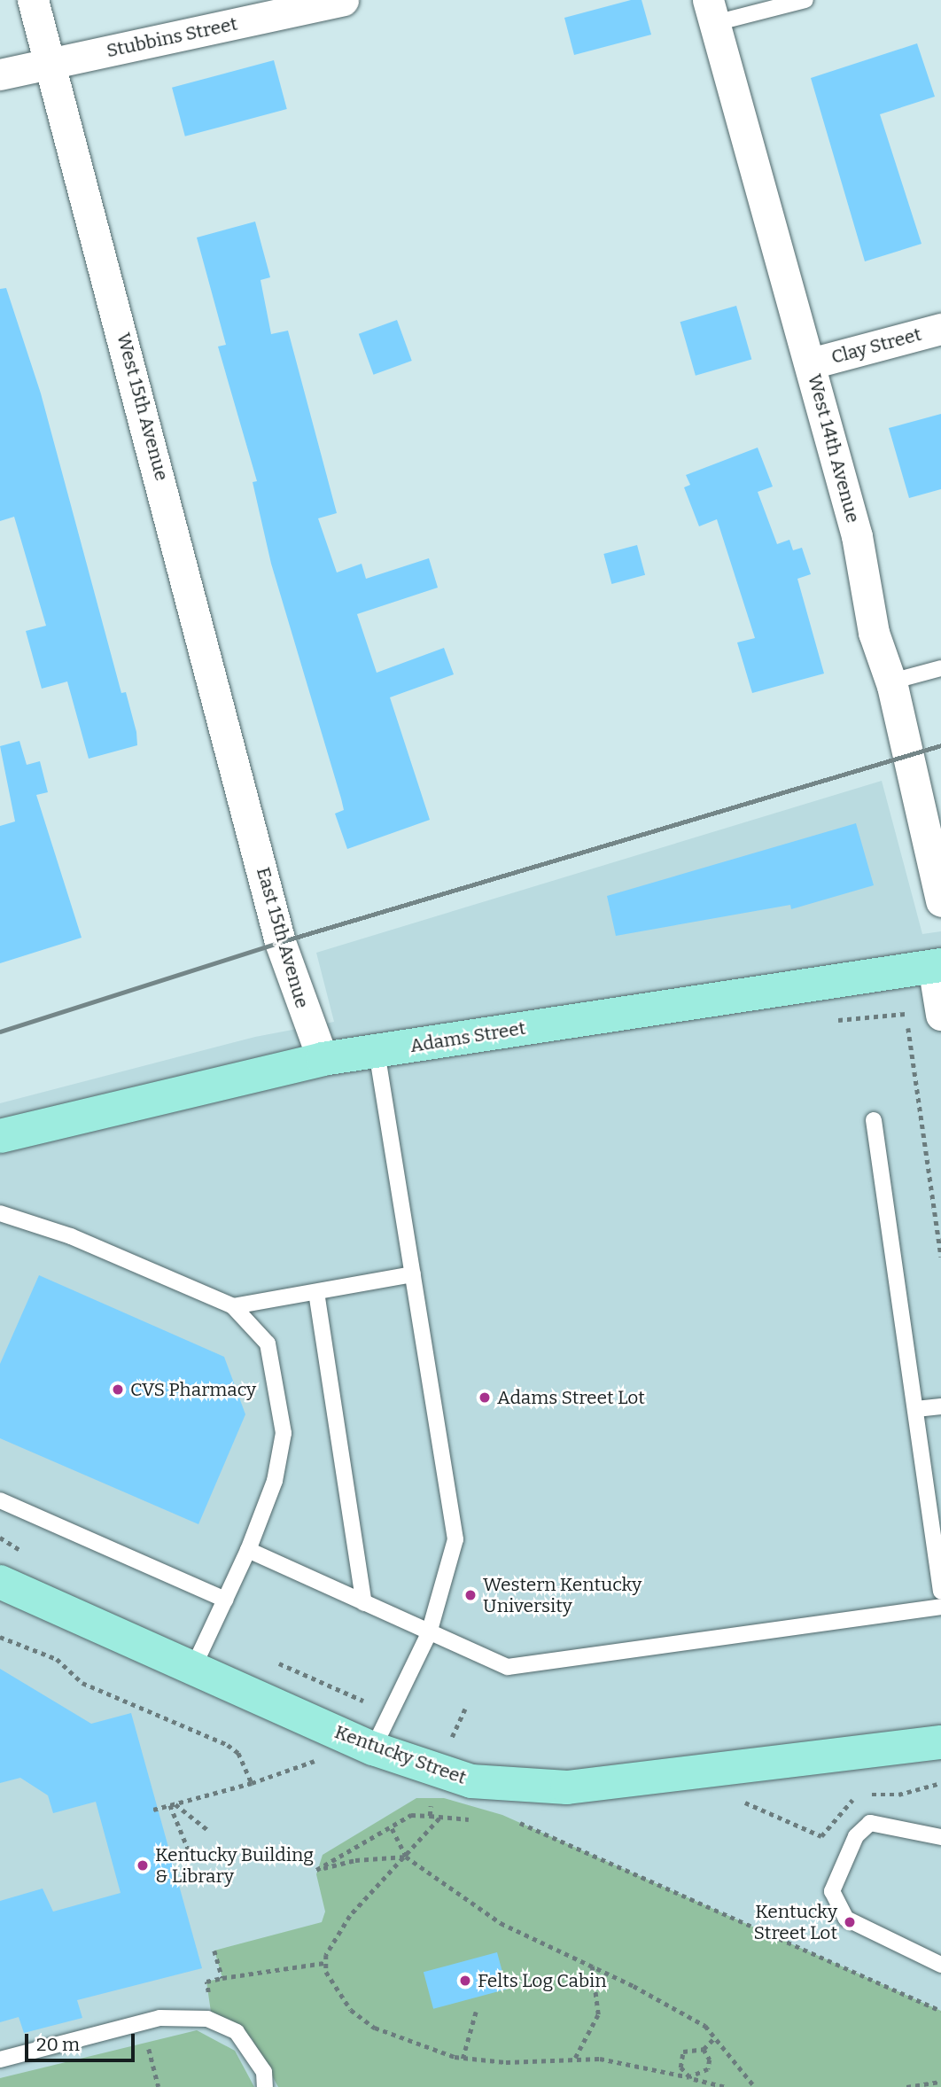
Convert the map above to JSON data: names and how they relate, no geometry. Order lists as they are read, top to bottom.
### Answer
{
  "streets": {
    "main road": ["Adams Street", "Kentucky Street"],
    "street": [
      "Stubbins Street",
      "Clay Street",
      "West 15th Avenue",
      "West 14th Avenue",
      "East 15th Avenue"
    ]
  },
  "crossings": [
    ["Stubbins Street", "West 15th Avenue"],
    ["Clay Street", "West 14th Avenue"],
    ["West 15th Avenue", "East 15th Avenue"],
    ["East 15th Avenue", "Adams Street"]
  ],
  "places": [
    "CVS Pharmacy",
    "Adams Street Lot",
    "Western Kentucky University",
    "Kentucky Building & Library",
    "Kentucky Street Lot",
    "Felts Log Cabin"
  ],
  "scale_bar": "20 m"
}
